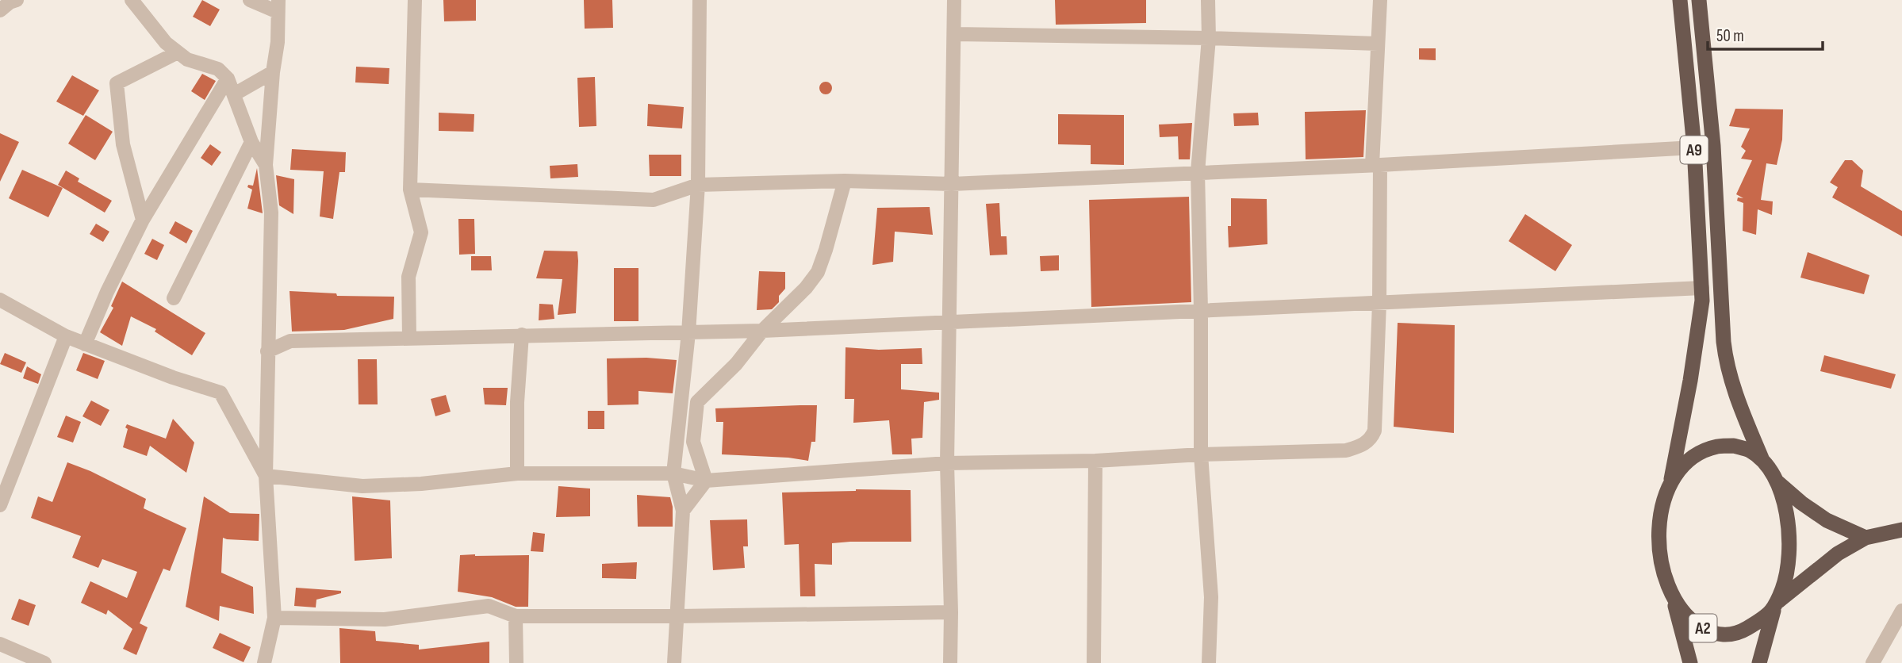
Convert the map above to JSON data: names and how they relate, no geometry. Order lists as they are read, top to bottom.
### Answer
{
  "streets": {
    "highway": ["A9", "A2"]
  },
  "crossings": [
    ["A9", "A2"]
  ],
  "scale_bar": "50 m"
}
